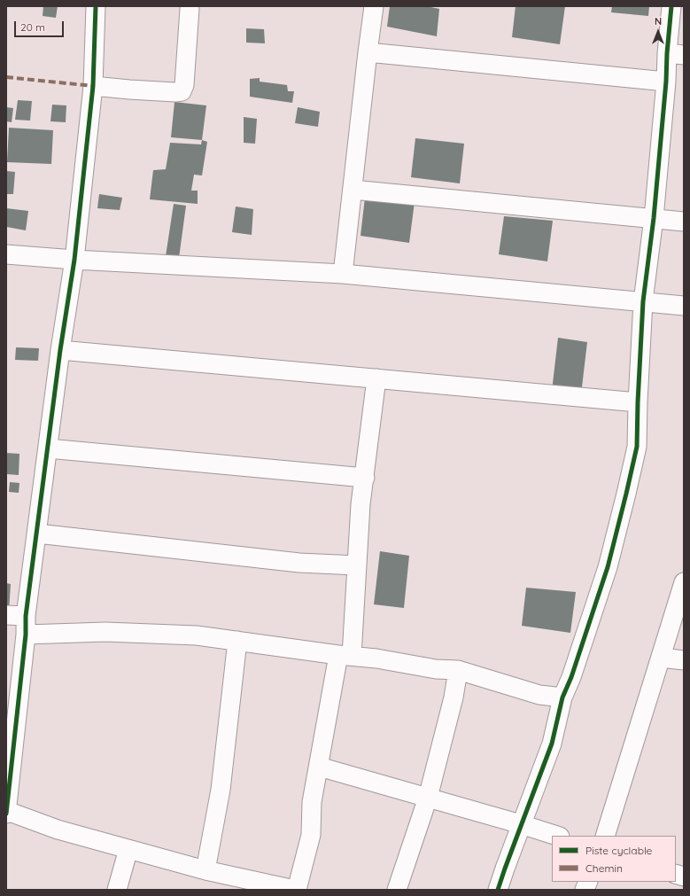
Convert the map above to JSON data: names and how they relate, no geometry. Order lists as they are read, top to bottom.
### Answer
{
  "legend": ["Piste cyclable", "Chemin"],
  "scale_bar": "20 m",
  "north": "top"
}
